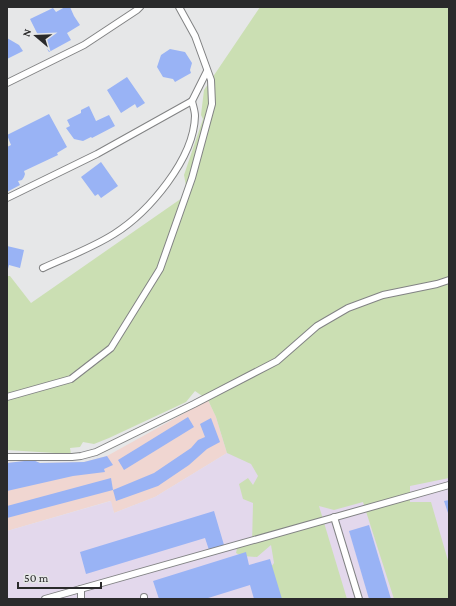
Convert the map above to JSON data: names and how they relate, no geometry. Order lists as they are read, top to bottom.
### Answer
{
  "scale_bar": "50 m",
  "north": "left"
}
